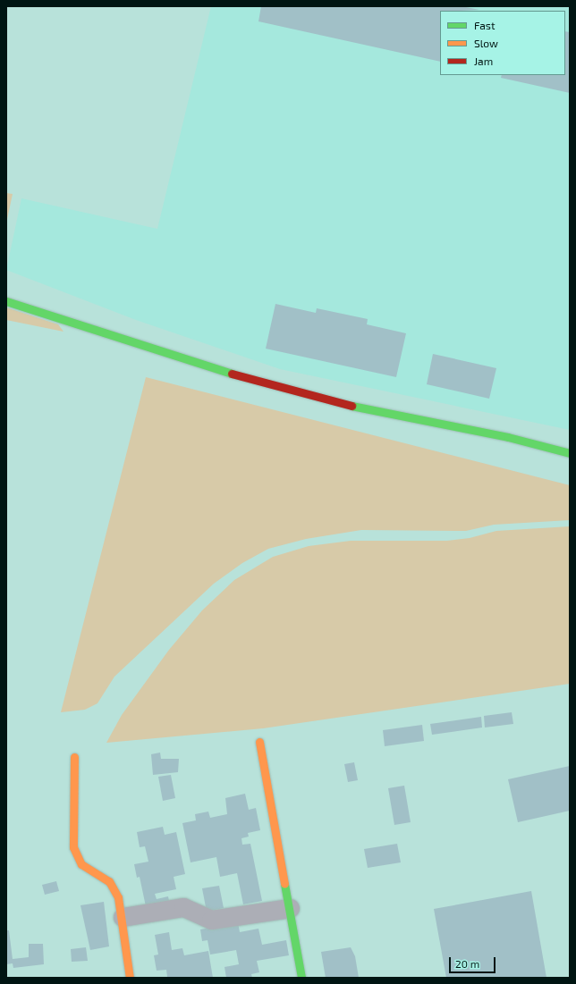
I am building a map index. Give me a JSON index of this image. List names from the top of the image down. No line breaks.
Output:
{"legend":["Fast","Slow","Jam"],"scale_bar":"20 m"}
